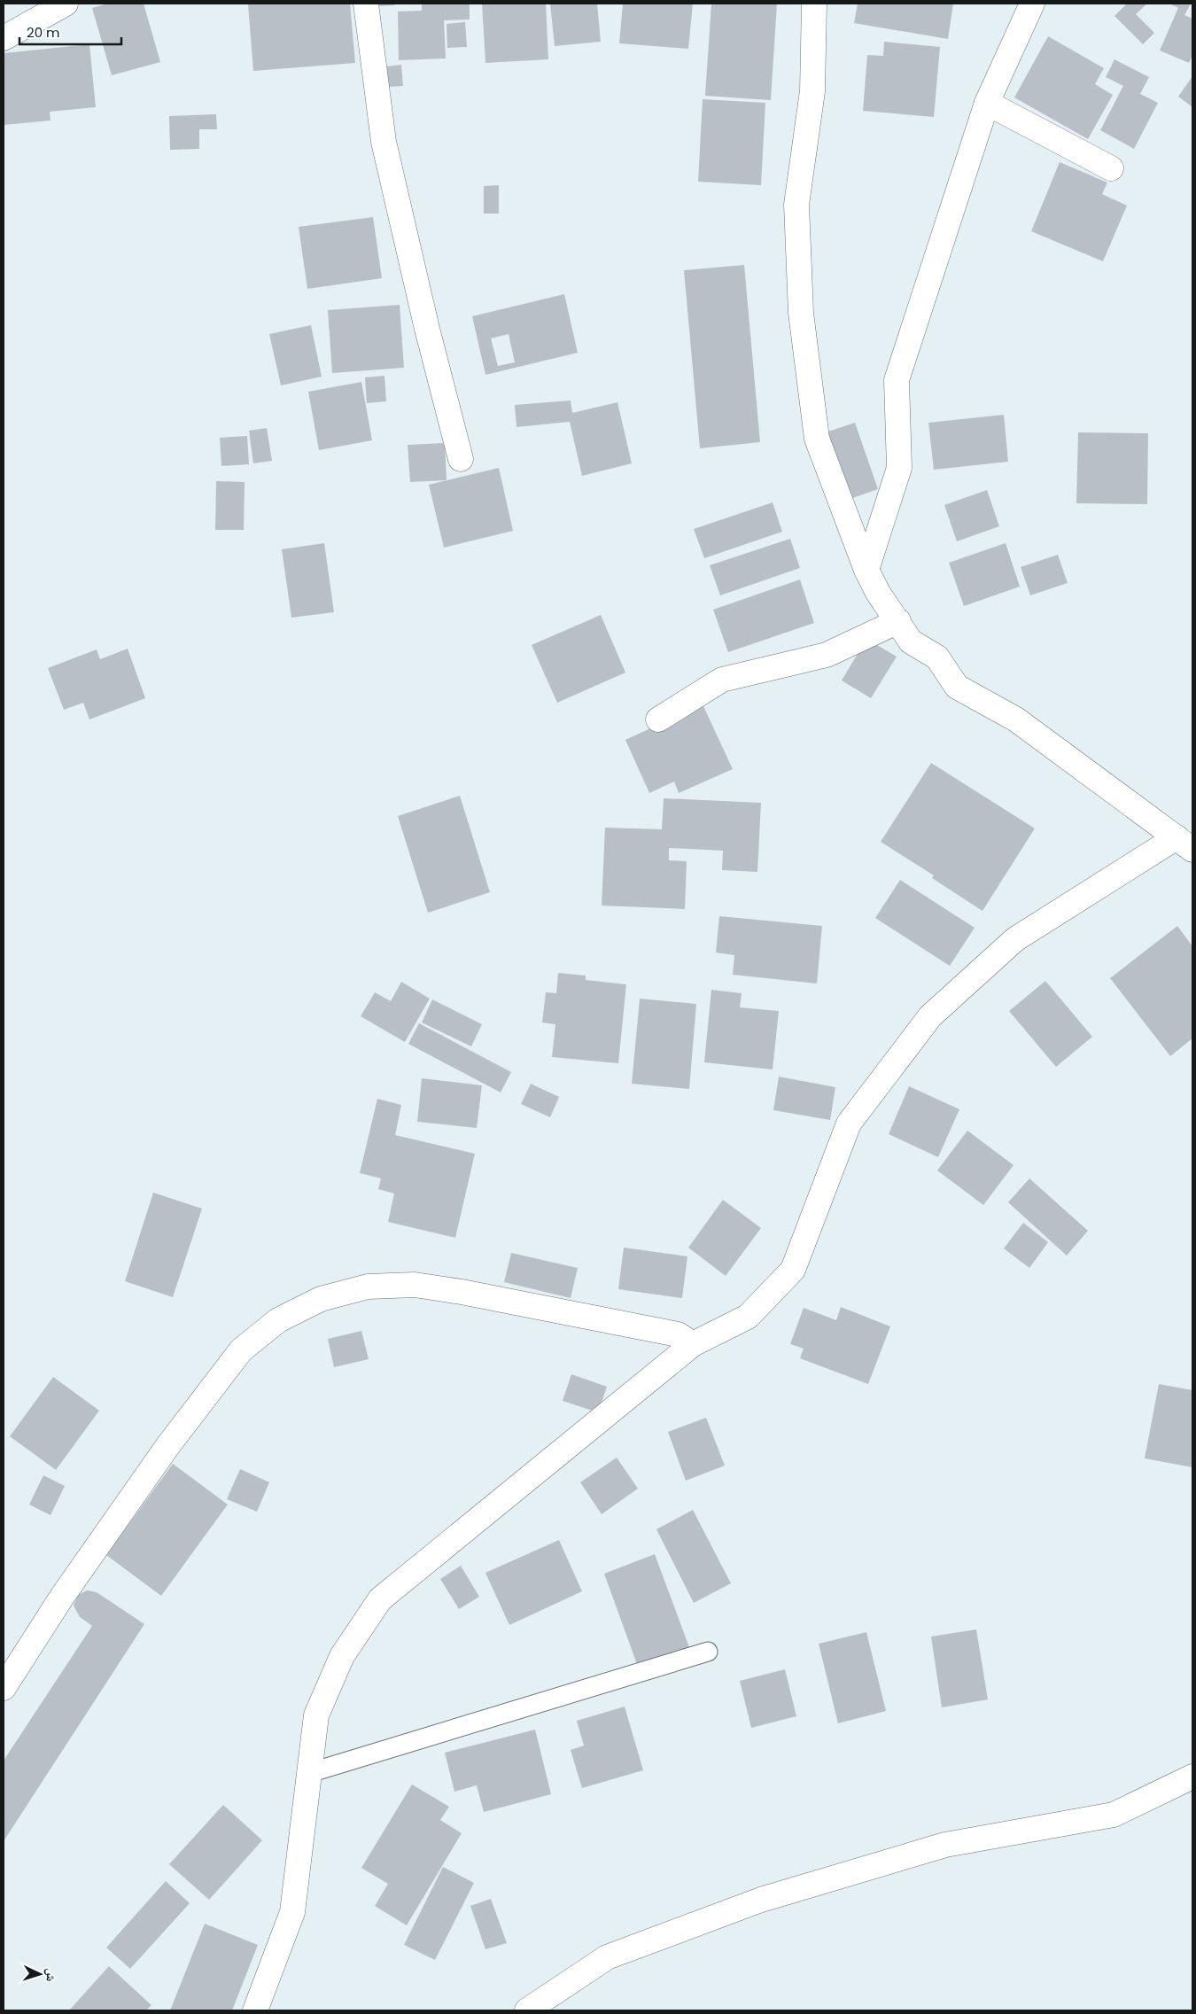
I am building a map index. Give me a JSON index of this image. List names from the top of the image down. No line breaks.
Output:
{"scale_bar":"20 m","north":"right"}
